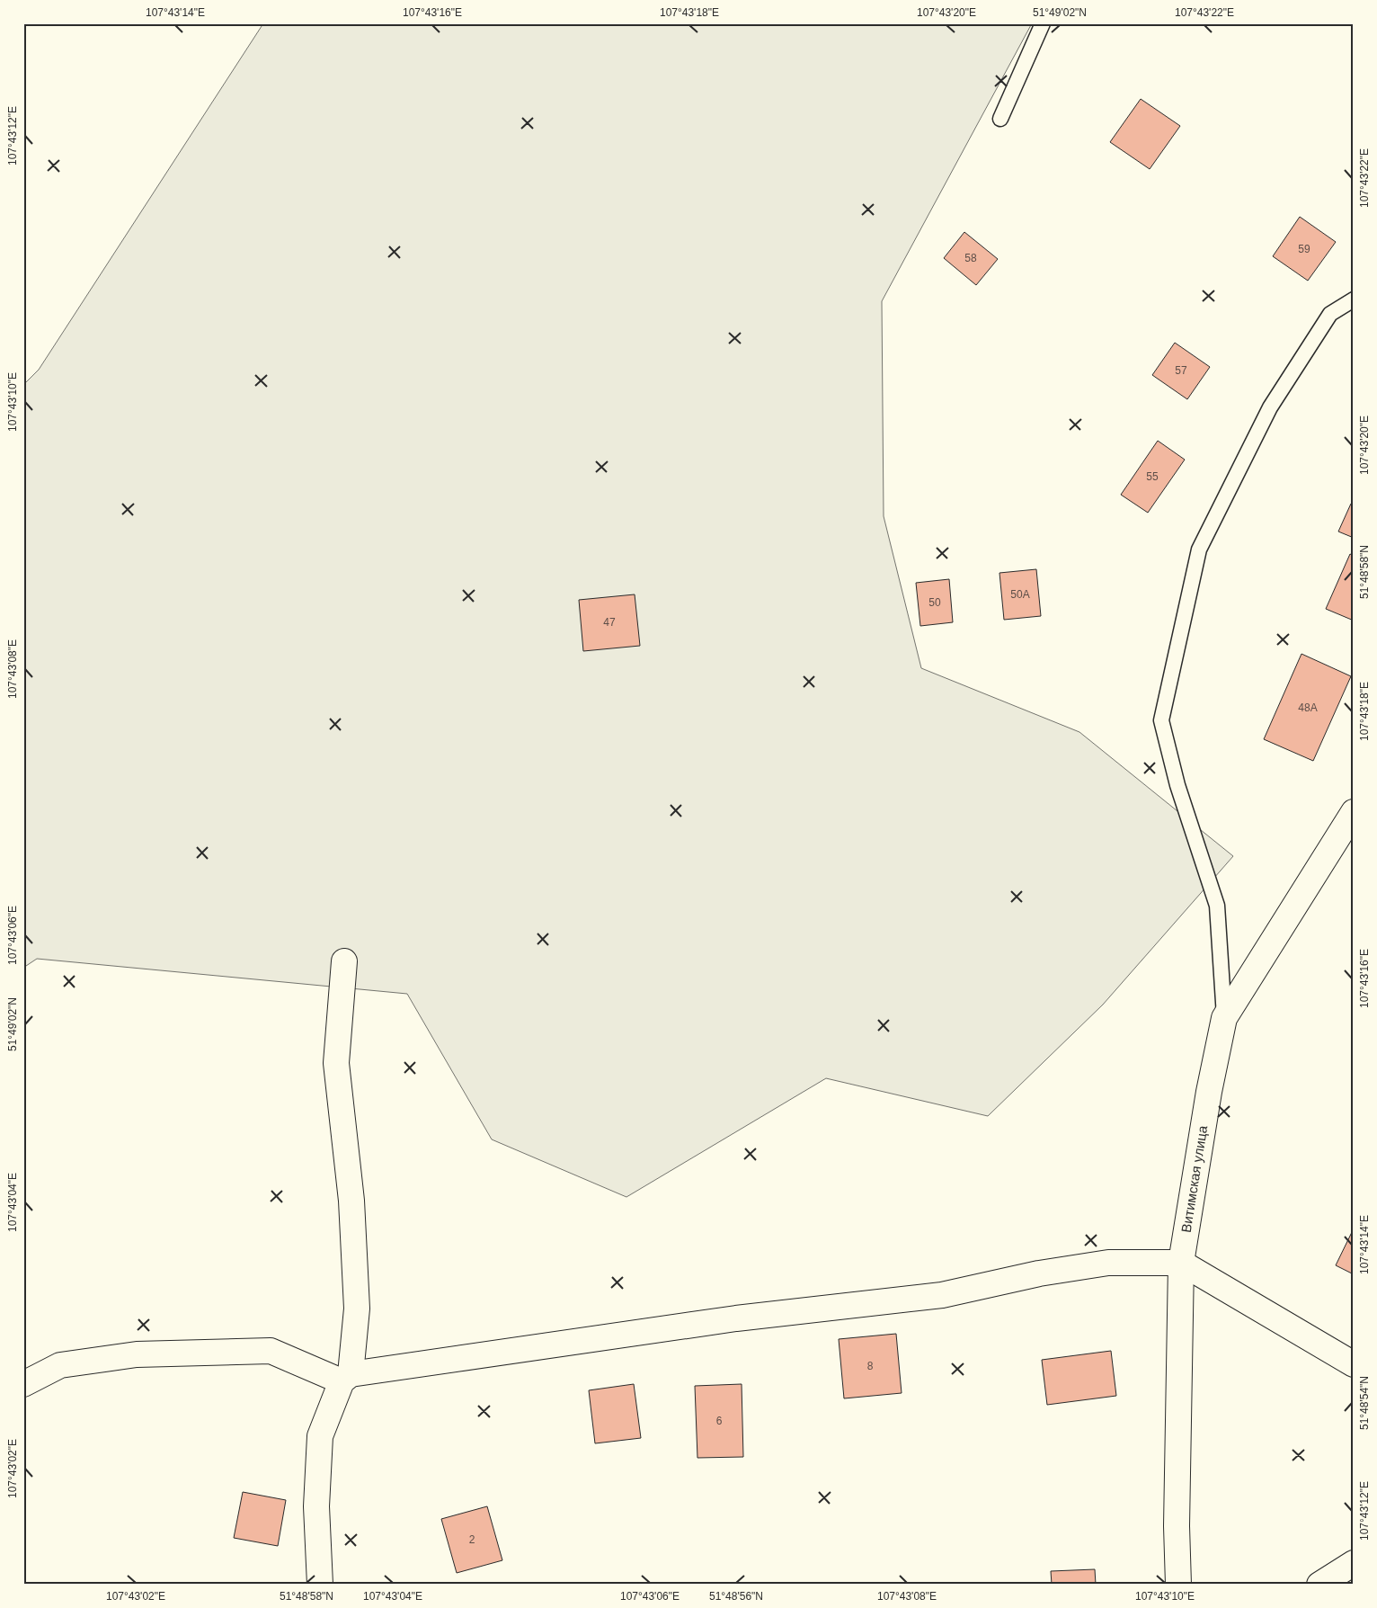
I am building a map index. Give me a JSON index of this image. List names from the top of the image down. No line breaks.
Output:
{"streets":{"street":["Витимская улица"]},"house_numbers":["59","58","57","55","50А","50","47","48А","8","6","2"],"coordinates":["107°43'14\"E","107°43'16\"E","107°43'18\"E","107°43'20\"E","51°49'02\"N","107°43'22\"E","107°43'12\"E","107°43'10\"E","51°48'58\"N","107°43'08\"E","107°43'06\"E","107°43'04\"E","51°48'54\"N","107°43'02\"E","51°48'56\"N"]}
